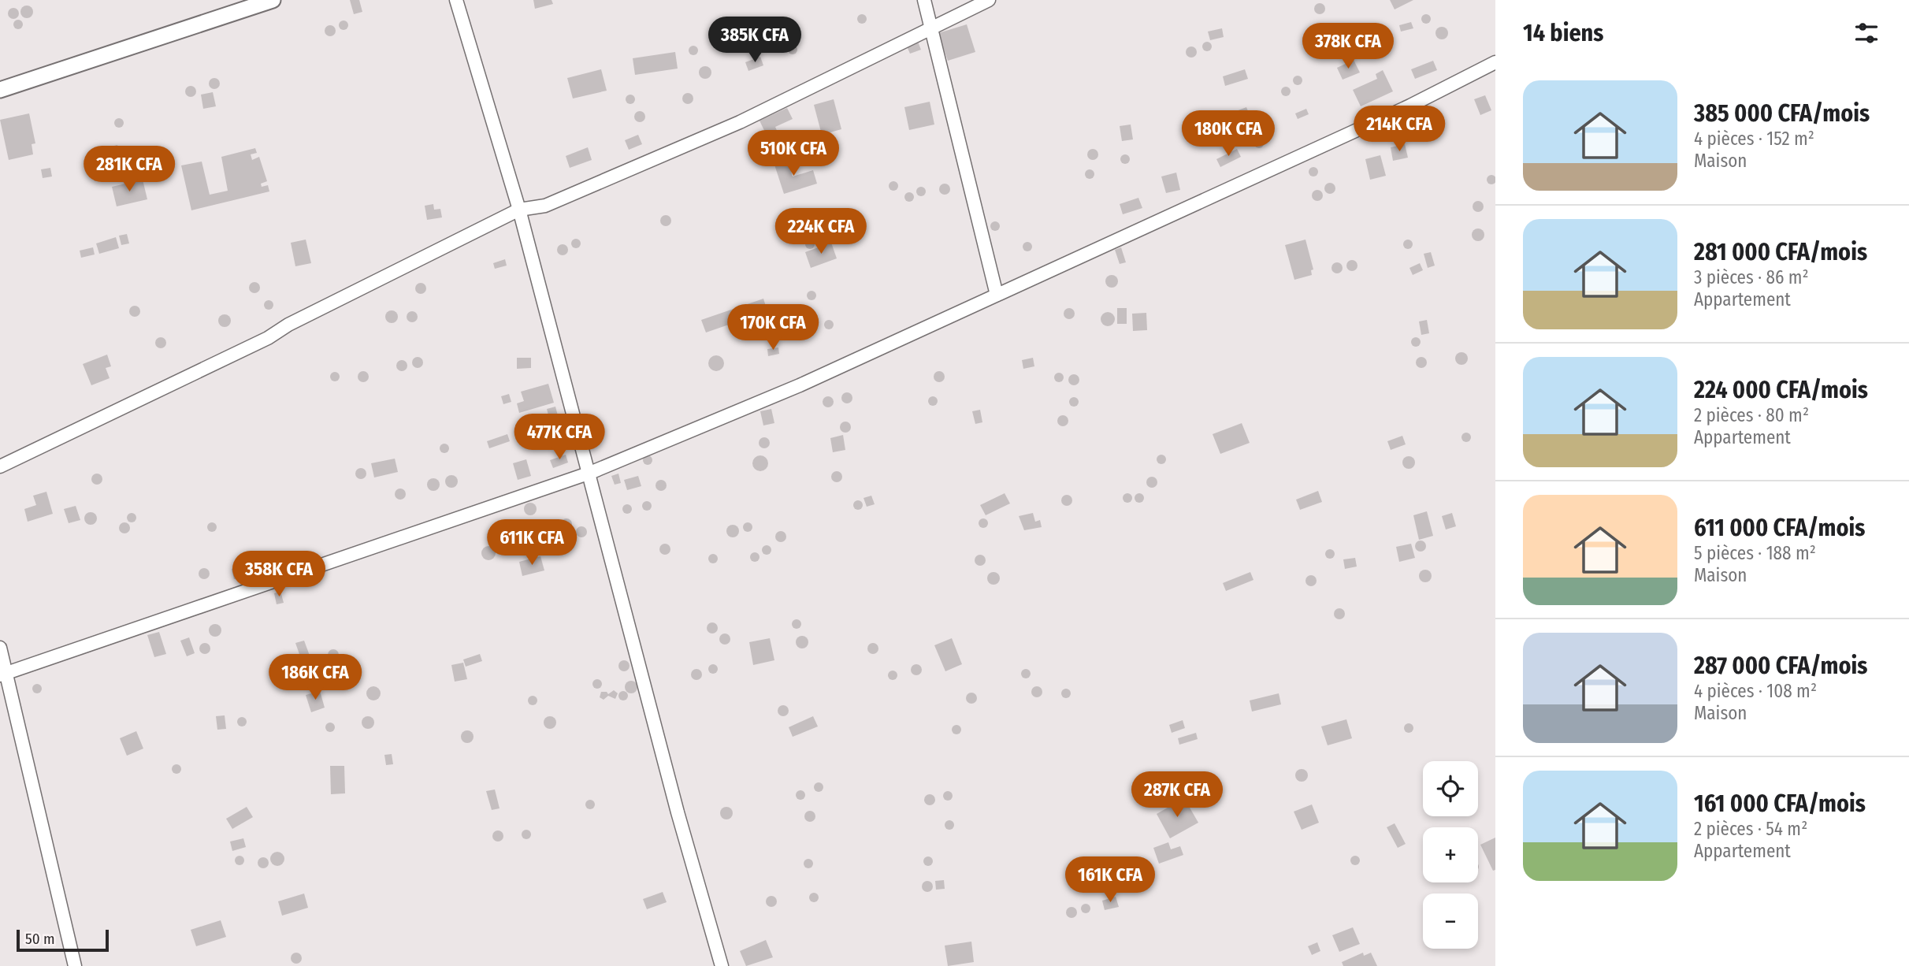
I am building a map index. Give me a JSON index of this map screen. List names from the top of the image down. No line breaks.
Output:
{"scale_bar":"50 m","page":{"heading":"14 biens","price":["385K CFA","378K CFA","214K CFA","180K CFA","510K CFA","281K CFA","224K CFA","170K CFA","477K CFA","611K CFA","358K CFA","186K CFA","287K CFA","161K CFA"],"list":[{"name":"385 000 CFA/mois","note":"4 pièces · 152 m² · Maison"},{"name":"281 000 CFA/mois","note":"3 pièces · 86 m² · Appartement"},{"name":"224 000 CFA/mois","note":"2 pièces · 80 m² · Appartement"},{"name":"611 000 CFA/mois","note":"5 pièces · 188 m² · Maison"},{"name":"287 000 CFA/mois","note":"4 pièces · 108 m² · Maison"},{"name":"161 000 CFA/mois","note":"2 pièces · 54 m² · Appartement"}],"map_buttons":["+","−"],"scale":"50 m"}}
